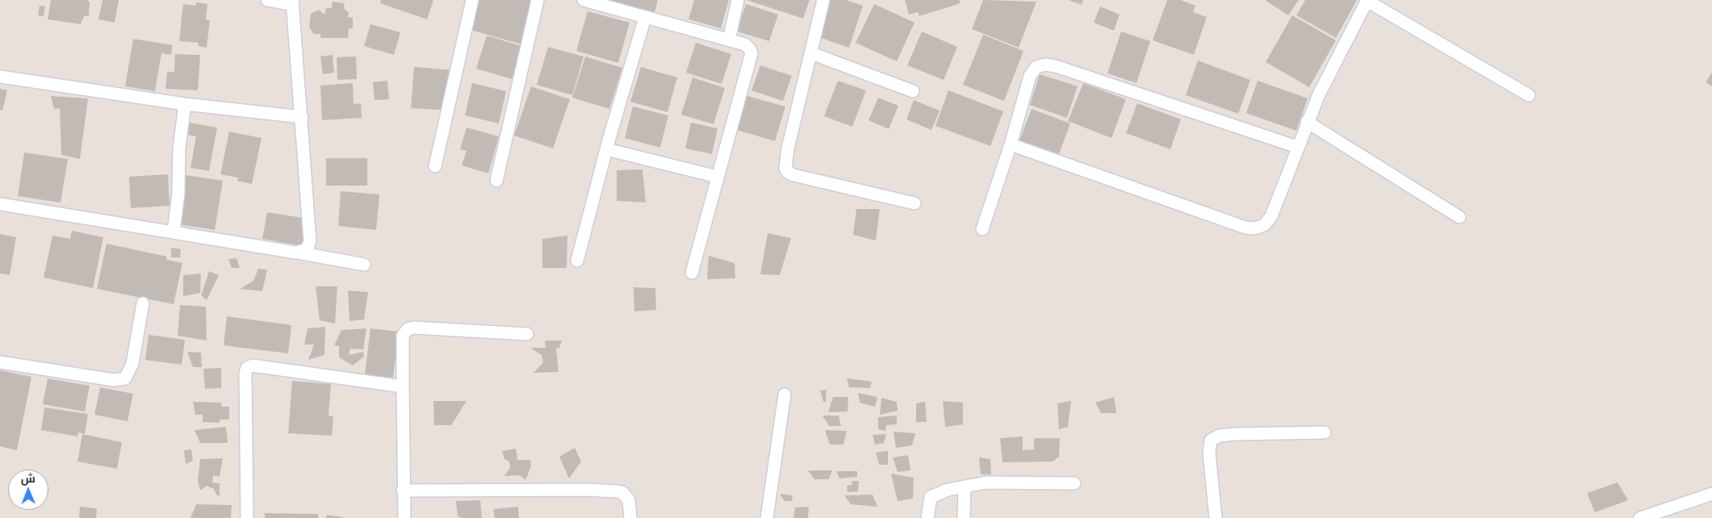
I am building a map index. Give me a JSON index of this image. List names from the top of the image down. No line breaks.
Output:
{"north":"top"}
